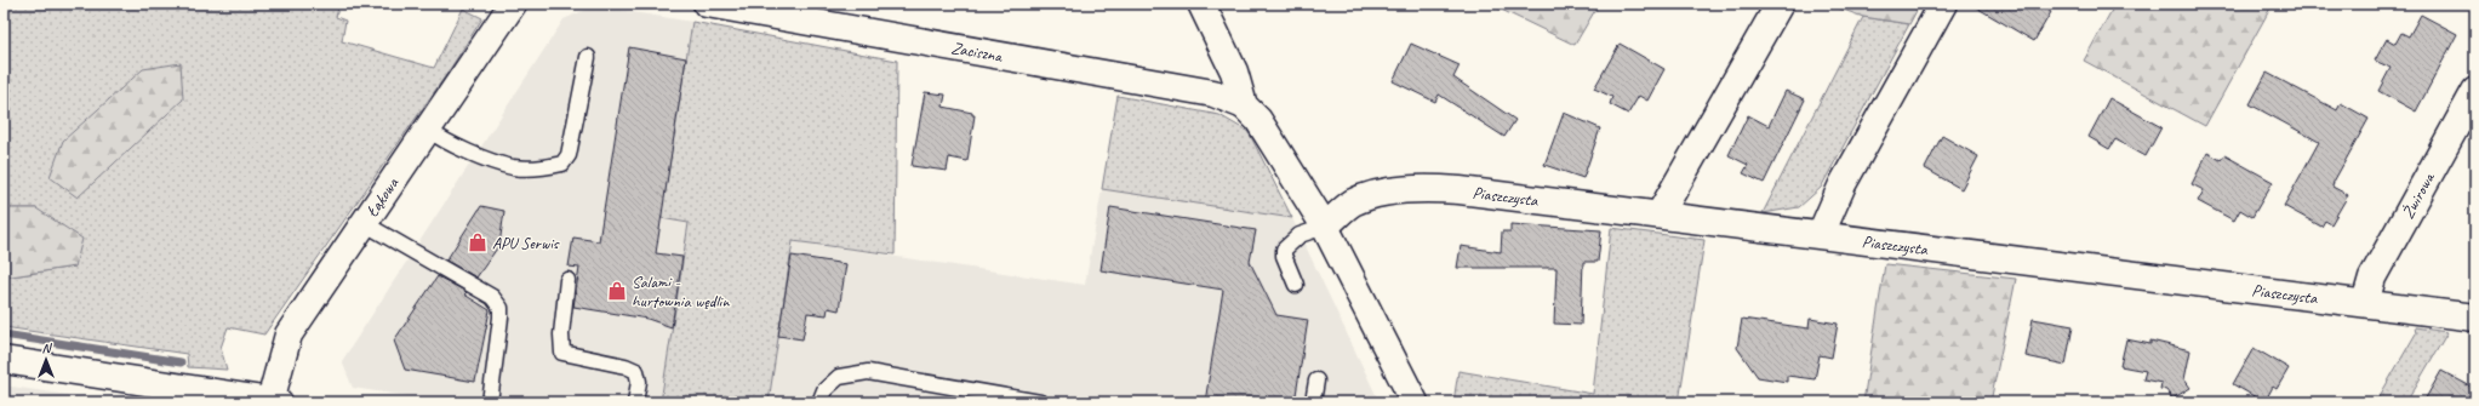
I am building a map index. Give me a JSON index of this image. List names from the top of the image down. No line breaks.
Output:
{"streets":{"street":["Zaciszna","Żwirowa","Piaszczysta","Łąkowa"]},"crossings":[["Żwirowa","Piaszczysta"]],"places":{"shop":["APU Serwis","Salami - hurtownia wędlin"]},"north":"top"}
